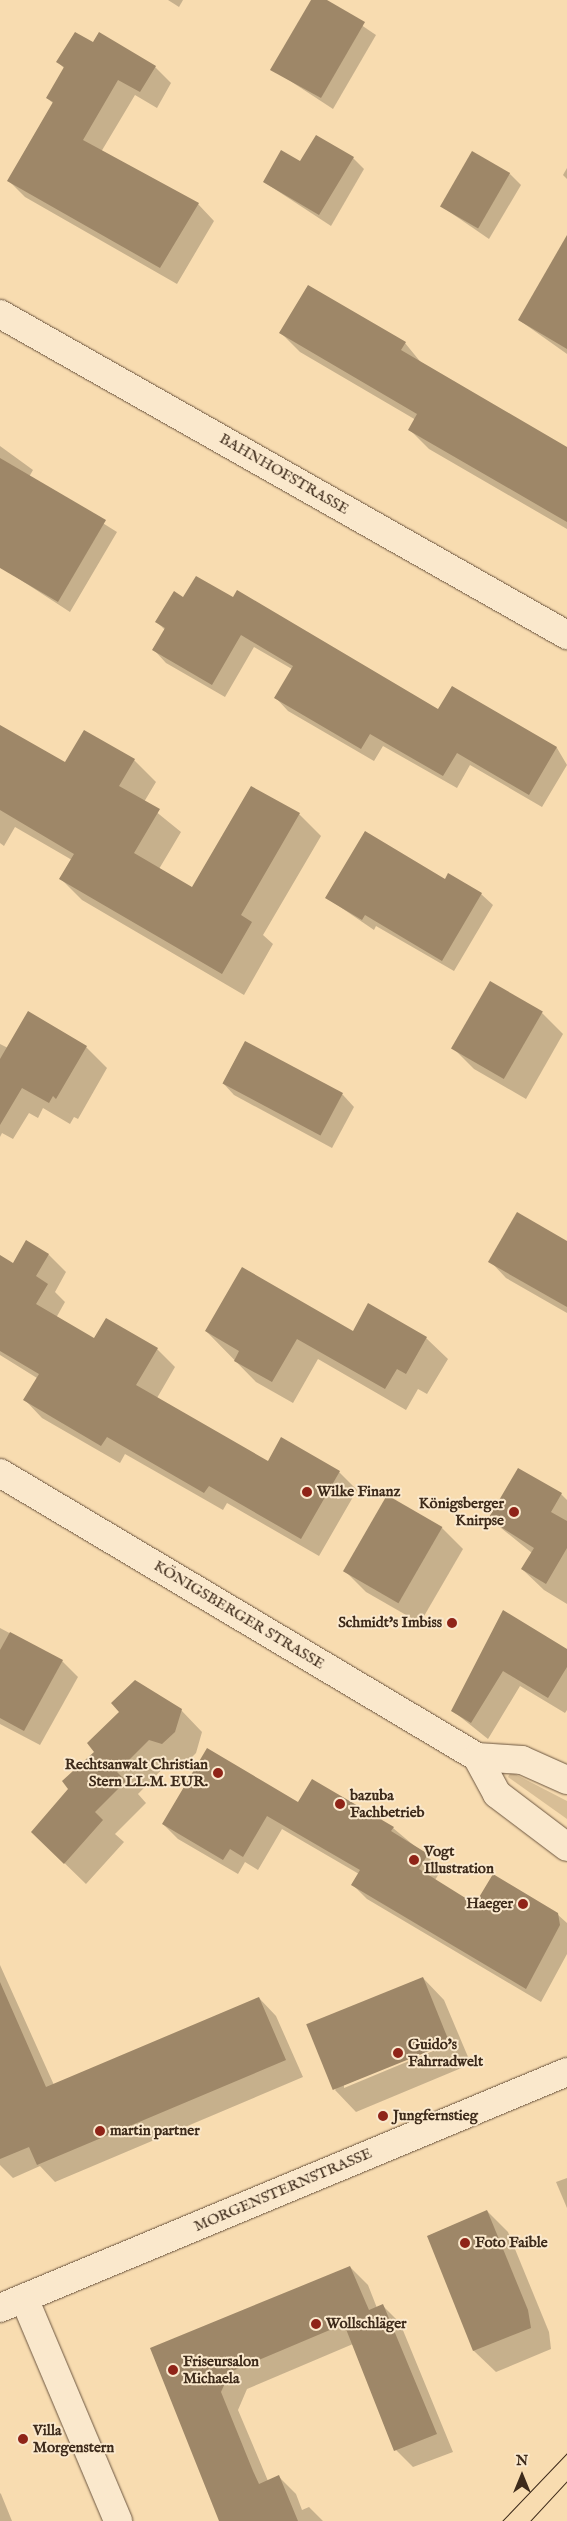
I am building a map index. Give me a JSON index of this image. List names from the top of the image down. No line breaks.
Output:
{"streets":{"main road":["BAHNHOFSTRASSE","KÖNIGSBERGER STRASSE","MORGENSTERNSTRASSE"]},"places":["Wilke Finanz","Königsberger Knirpse","Schmidt's Imbiss","Rechtsanwalt Christian Stern LL.M. EUR.","bazuba Fachbetrieb","Vogt Illustration","Haeger","Guido's Fahrradwelt","Jungfernstieg","martin partner","Foto Faible","Wollschläger","Friseursalon Michaela","Villa Morgenstern"],"north":"top"}
